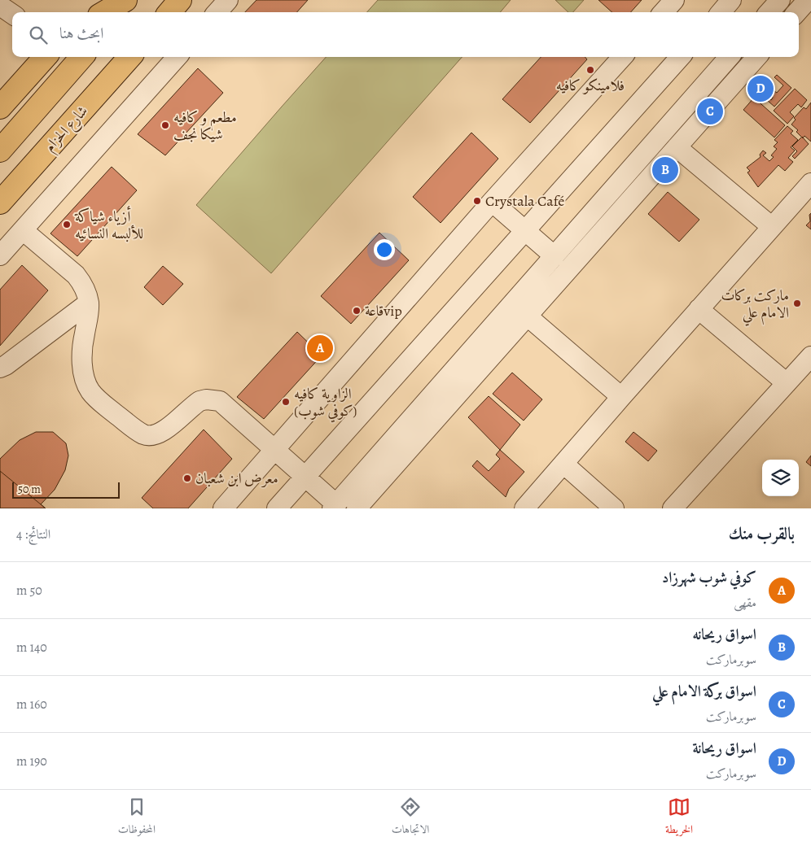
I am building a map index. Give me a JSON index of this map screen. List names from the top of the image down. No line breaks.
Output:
{"streets":{"main road":["شارع الحزام"]},"places":["فلامينكو كافيه","مطعم و كافيه شيكا نجف","Crystala Café","أزياء شياكة للألبسه النسائيه","ماركت بركات الامام علي","قاعةvip","الزاوية كافيه (كوفي شوب)","معرض ابن شعبان"],"scale_bar":"50 m","page":{"search":"ابحث هنا","pins":["D","C","B","A"],"scale":"50 m","heading":["بالقرب منك","النتائج: 4"],"list":[{"mark":"A","name":"كوفي شوب شهرزاد","note":"مقهى","value":"50 m"},{"mark":"B","name":"اسواق ريحانه","note":"سوبرماركت","value":"140 m"},{"mark":"C","name":"اسواق بركة الامام علي","note":"سوبرماركت","value":"160 m"},{"mark":"D","name":"اسواق ريحانة","note":"سوبرماركت","value":"190 m"}],"nav":["الخريطة","الاتجاهات","المحفوظات"]}}
